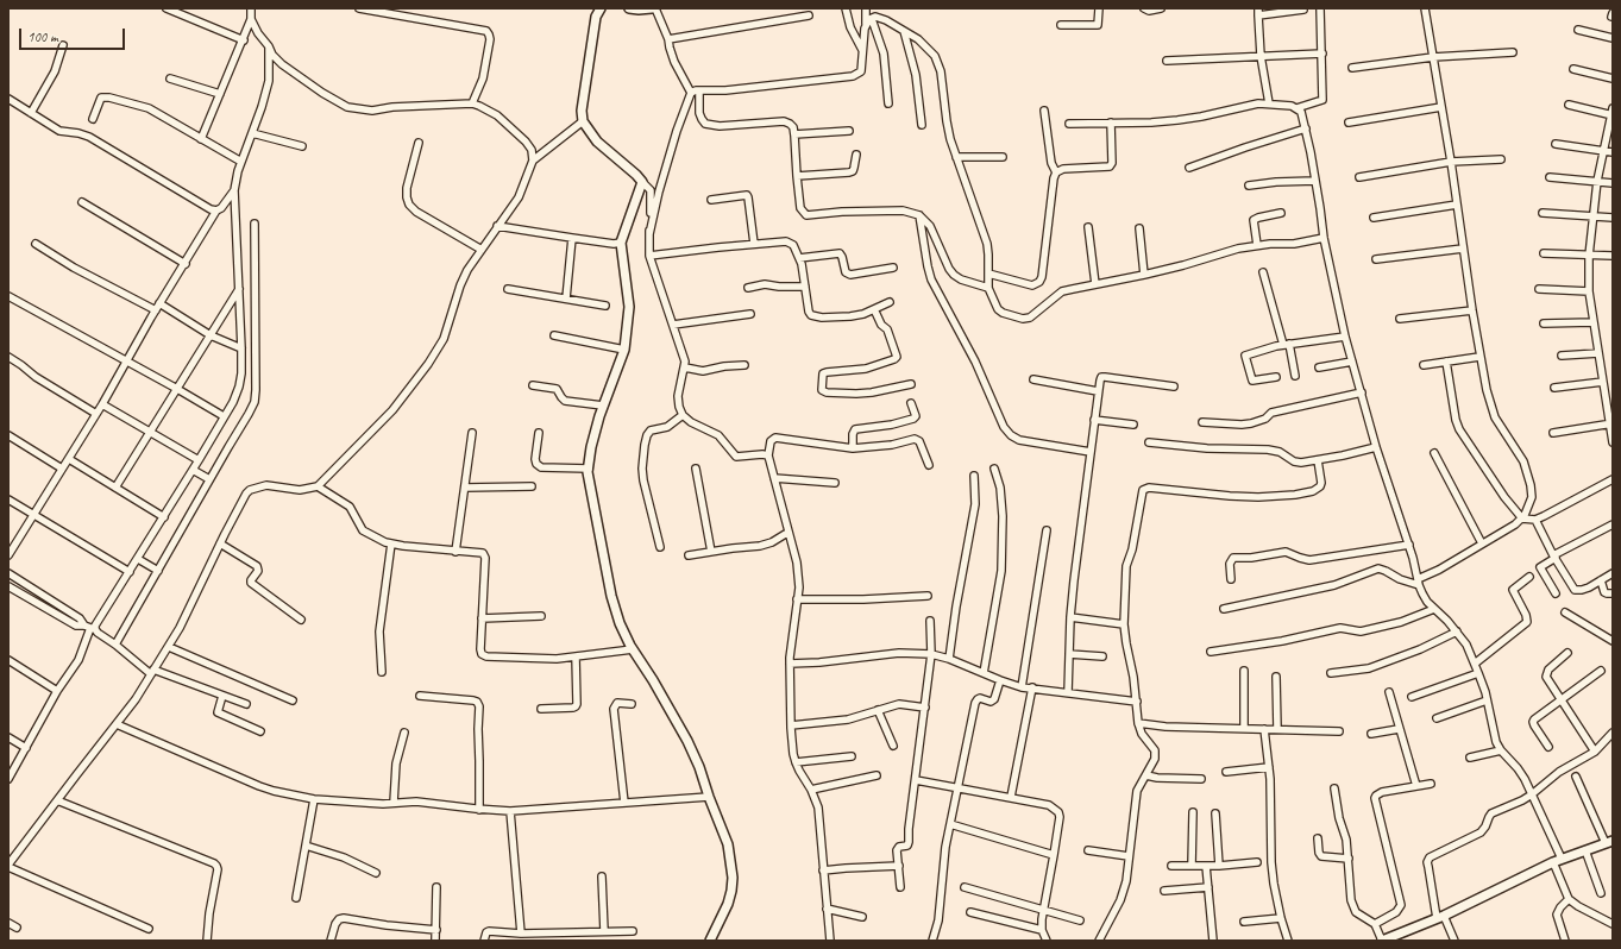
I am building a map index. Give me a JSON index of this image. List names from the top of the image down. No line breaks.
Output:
{"scale_bar":"100 m"}
